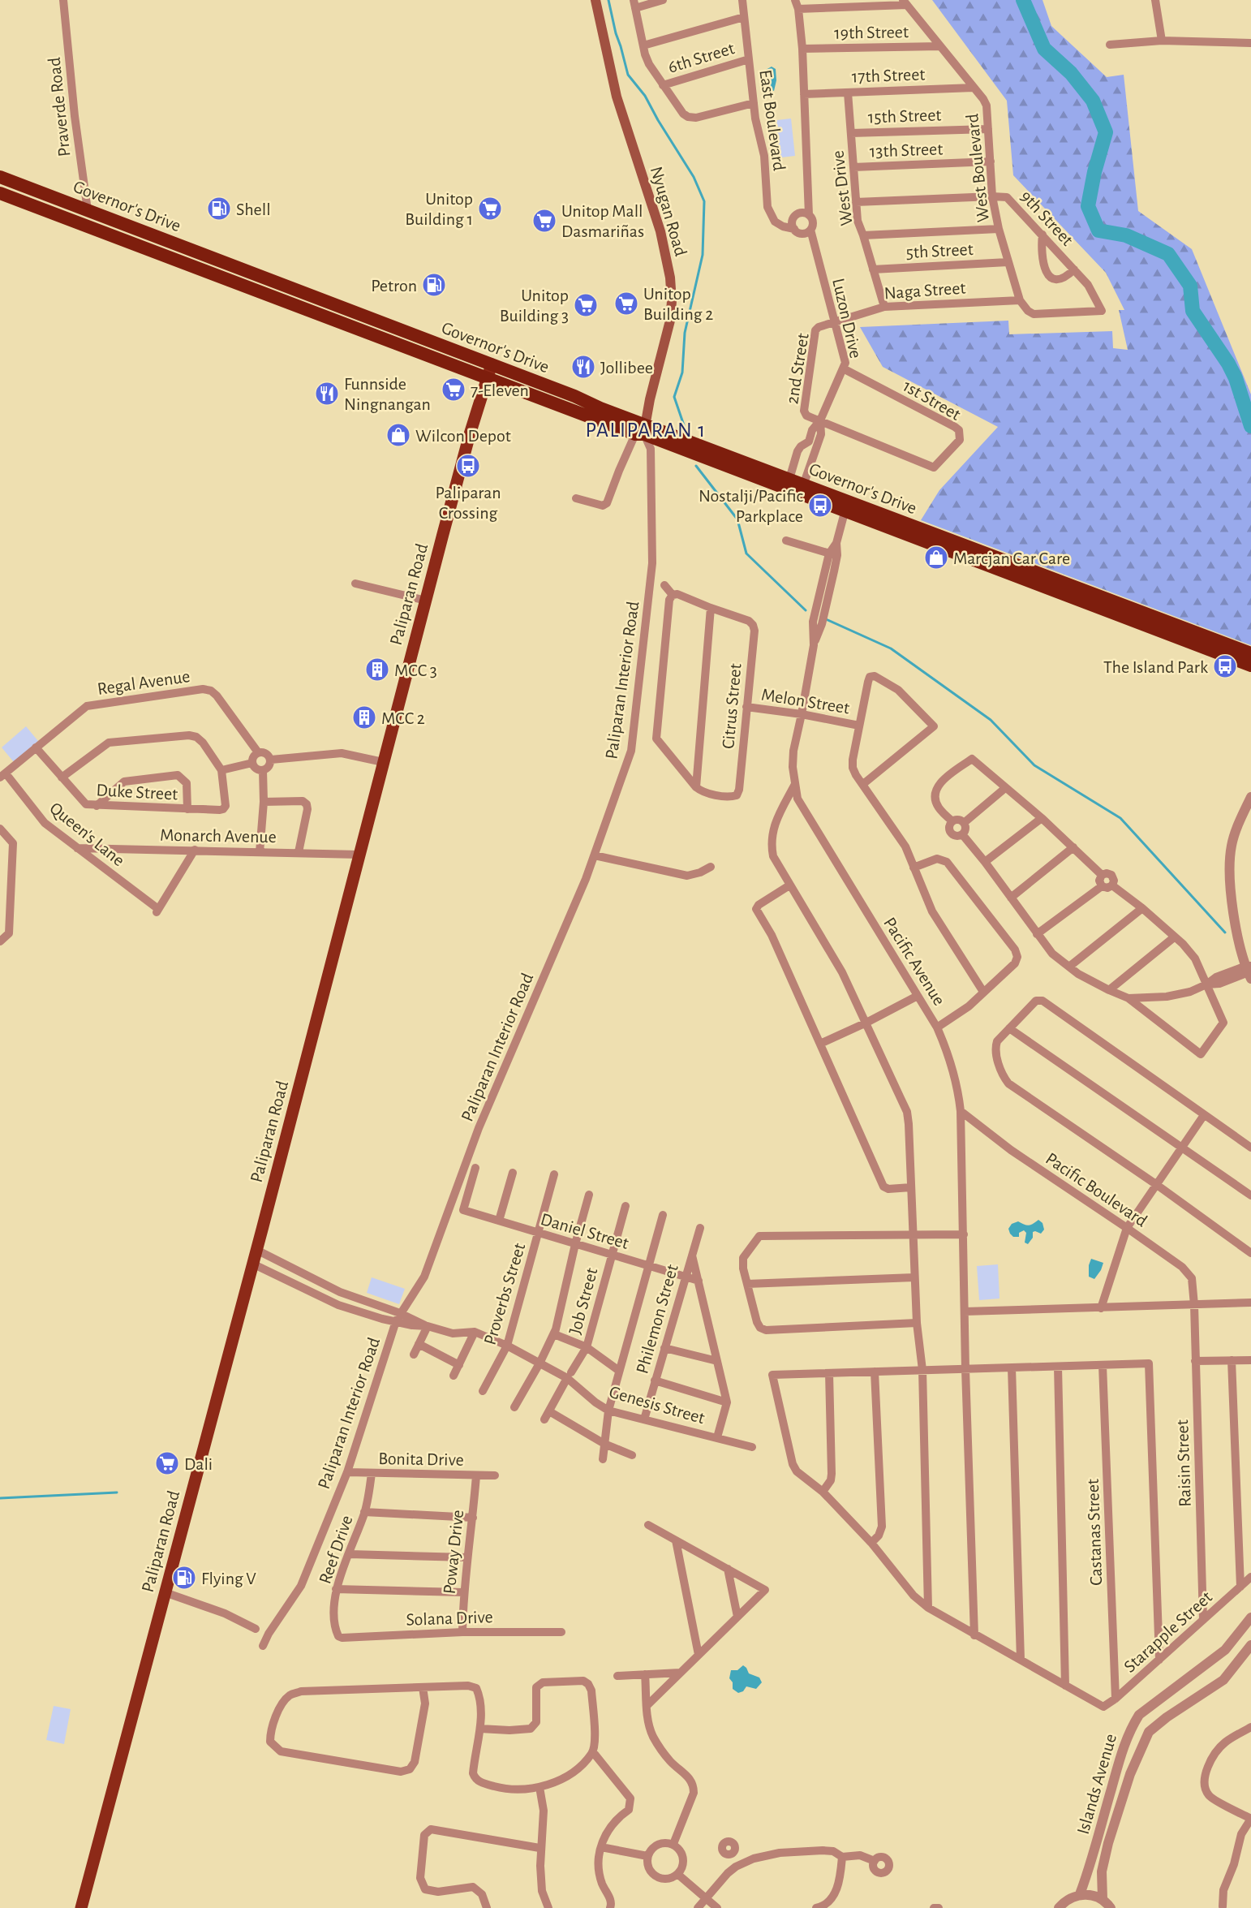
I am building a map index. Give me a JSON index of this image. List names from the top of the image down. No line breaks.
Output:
{"streets":{"highway":["Governor's Drive"],"main road":["Nyugan Road","Paliparan Road"],"street":["19th Street","6th Street","17th Street","Praverde Road","15th Street","East Boulevard","13th Street","West Boulevard","West Drive","9th Street","5th Street","Naga Street","Luzon Drive","2nd Street","1st Street","Paliparan Interior Road","Regal Avenue","Melon Street","Citrus Street","Duke Street","Queen's Lane","Monarch Avenue","Pacific Avenue","Pacific Boulevard","Daniel Street","Proverbs Street","Job Street","Philemon Street","Genesis Street","Bonita Drive","Raisin Street","Castanas Street","Reef Drive","Poway Drive","Solana Drive","Starapple Street","Islands Avenue"]},"crossings":[["19th Street","West Boulevard"],["6th Street","East Boulevard"],["17th Street","West Boulevard"],["17th Street","West Drive"],["Praverde Road","Governor's Drive"],["15th Street","West Boulevard"],["15th Street","West Drive"],["East Boulevard","Luzon Drive"],["13th Street","West Boulevard"],["13th Street","West Drive"],["West Boulevard","9th Street"],["West Boulevard","5th Street"],["West Boulevard","Naga Street"],["West Drive","9th Street"],["West Drive","5th Street"],["West Drive","Naga Street"],["Governor's Drive","Nyugan Road"],["Governor's Drive","Luzon Drive"],["Governor's Drive","Paliparan Road"],["Governor's Drive","Paliparan Interior Road"],["Governor's Drive","Pacific Avenue"],["Nyugan Road","Paliparan Interior Road"],["9th Street","Naga Street"],["Naga Street","Luzon Drive"],["Naga Street","2nd Street"],["Luzon Drive","2nd Street"],["Luzon Drive","1st Street"],["2nd Street","1st Street"],["Paliparan Road","Monarch Avenue"],["Paliparan Road","Genesis Street"],["Paliparan Interior Road","Genesis Street"],["Paliparan Interior Road","Bonita Drive"],["Regal Avenue","Duke Street"],["Regal Avenue","Queen's Lane"],["Melon Street","Citrus Street"],["Melon Street","Pacific Avenue"],["Queen's Lane","Monarch Avenue"],["Pacific Avenue","Pacific Boulevard"],["Pacific Boulevard","Raisin Street"],["Daniel Street","Proverbs Street"],["Daniel Street","Job Street"],["Daniel Street","Philemon Street"],["Proverbs Street","Genesis Street"],["Job Street","Genesis Street"],["Philemon Street","Genesis Street"],["Bonita Drive","Reef Drive"],["Bonita Drive","Poway Drive"],["Raisin Street","Starapple Street"],["Castanas Street","Starapple Street"],["Reef Drive","Solana Drive"],["Poway Drive","Solana Drive"]],"districts":["PALIPARAN 1"],"places":{"fuel station":["Shell","Petron","Flying V"],"supermarket":["Unitop Building 1","Unitop Mall Dasmariñas","Unitop Building 2","Unitop Building 3","7-Eleven","Dali"],"restaurant":["Jollibee","Funnside Ningnangan"],"shop":["Wilcon Depot","Marcjan Car Care"],"bus stop":["Paliparan Crossing","Nostalji/Pacific Parkplace","The Island Park"],"building":["MCC 3","MCC 2"]}}
